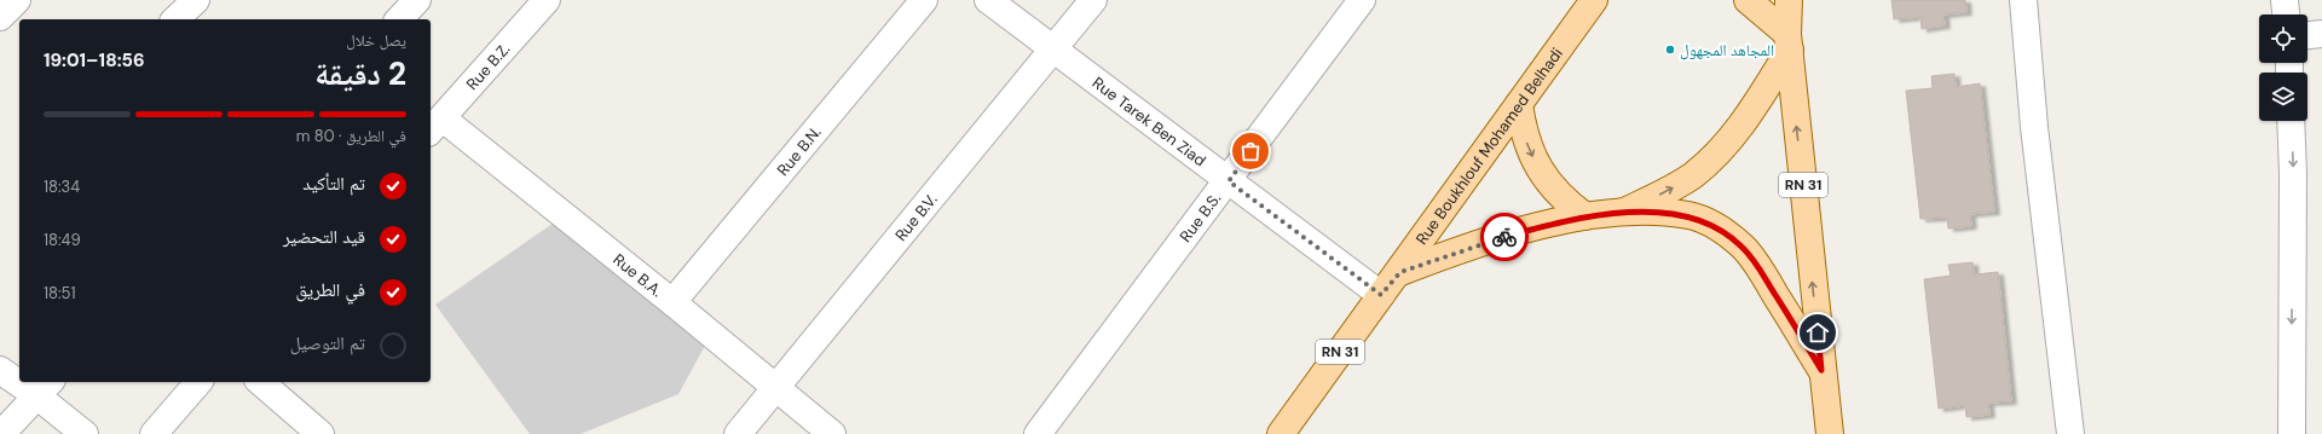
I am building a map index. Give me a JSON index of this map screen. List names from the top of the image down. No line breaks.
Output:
{"streets":{"main road":["Rue Boukhlouf Mohamed Belhadi","RN 31"],"street":["Rue B.Z.","Rue Tarek Ben Ziad","Rue B.N.","Rue B.V.","Rue B.S.","Rue B.A."]},"crossings":[["Rue B.Z.","Rue B.A."],["Rue Tarek Ben Ziad","Rue Boukhlouf Mohamed Belhadi"],["Rue Tarek Ben Ziad","Rue B.V."],["Rue Tarek Ben Ziad","Rue B.S."],["Rue B.N.","Rue B.A."],["Rue B.V.","Rue B.A."]],"places":["المجاهد المجهول"],"page":{"heading":["2 دقيقة","يصل خلال","18:56–19:01"],"bar":"في الطريق · 80 m","list":[["تم التأكيد","18:34"],["قيد التحضير","18:49"],["في الطريق","18:51"],"تم التوصيل"]}}
